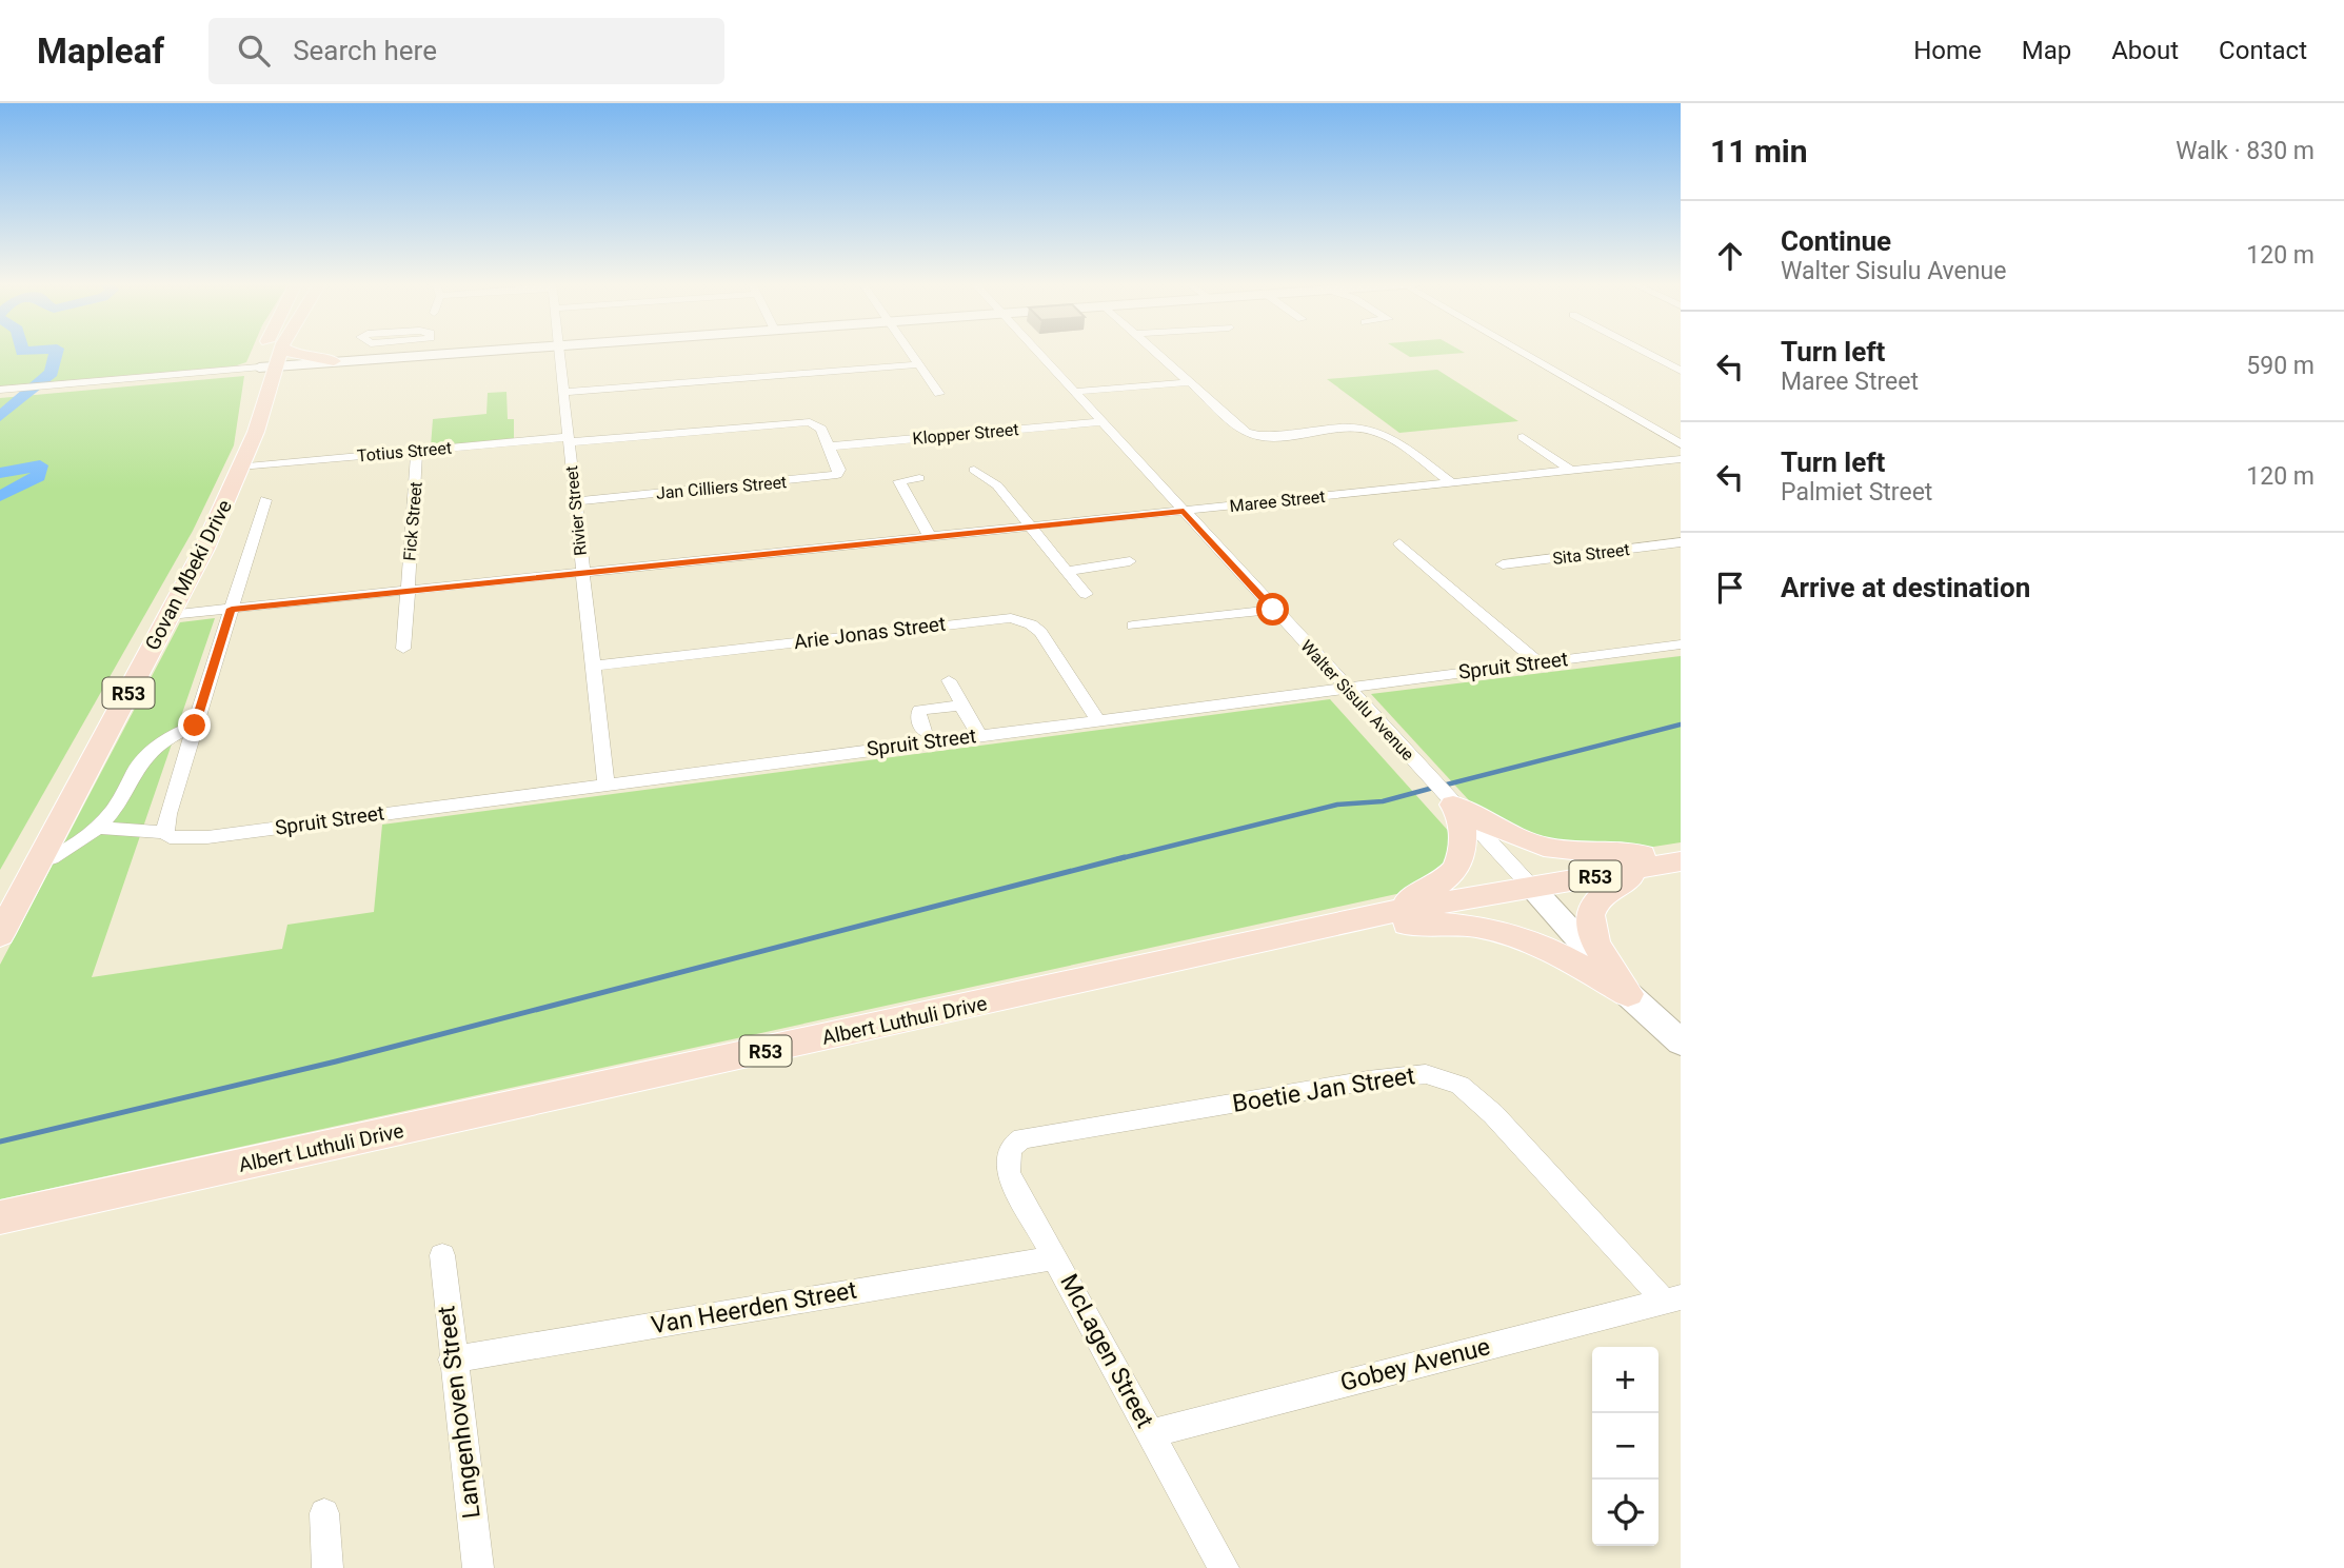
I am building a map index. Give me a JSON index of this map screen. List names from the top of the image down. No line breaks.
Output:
{"streets":{"main road":["Govan Mbeki Drive","R53","Albert Luthuli Drive"],"street":["Klopper Street","Totius Street","Jan Cilliers Street","Maree Street","Rivier Street","Fick Street","Sita Street","Arie Jonas Street","Spruit Street","Walter Sisulu Avenue","Boetie Jan Street","Van Heerden Street","McLagen Street","Gobey Avenue","Langenhoven Street"]},"crossings":[["Klopper Street","Totius Street"],["Klopper Street","Jan Cilliers Street"],["Klopper Street","Walter Sisulu Avenue"],["Totius Street","Jan Cilliers Street"],["Totius Street","Rivier Street"],["Totius Street","Fick Street"],["Totius Street","Govan Mbeki Drive"],["Jan Cilliers Street","Rivier Street"],["Maree Street","Rivier Street"],["Maree Street","Fick Street"],["Maree Street","Govan Mbeki Drive"],["Maree Street","Walter Sisulu Avenue"],["Rivier Street","Arie Jonas Street"],["Rivier Street","Spruit Street"],["Arie Jonas Street","Spruit Street"],["Spruit Street","Walter Sisulu Avenue"],["Walter Sisulu Avenue","Albert Luthuli Drive"],["Boetie Jan Street","McLagen Street"],["Boetie Jan Street","Gobey Avenue"],["Van Heerden Street","McLagen Street"],["Van Heerden Street","Langenhoven Street"],["McLagen Street","Gobey Avenue"]],"page":{"header":"Mapleaf","search":"Search here","nav":["Home","Map","About","Contact"],"heading":["11 min","Walk · 830 m"],"list":[["Continue","Walter Sisulu Avenue","120 m"],["Turn left","Maree Street","590 m"],["Turn left","Palmiet Street","120 m"],"Arrive at destination"],"map_buttons":["+","−"]}}
